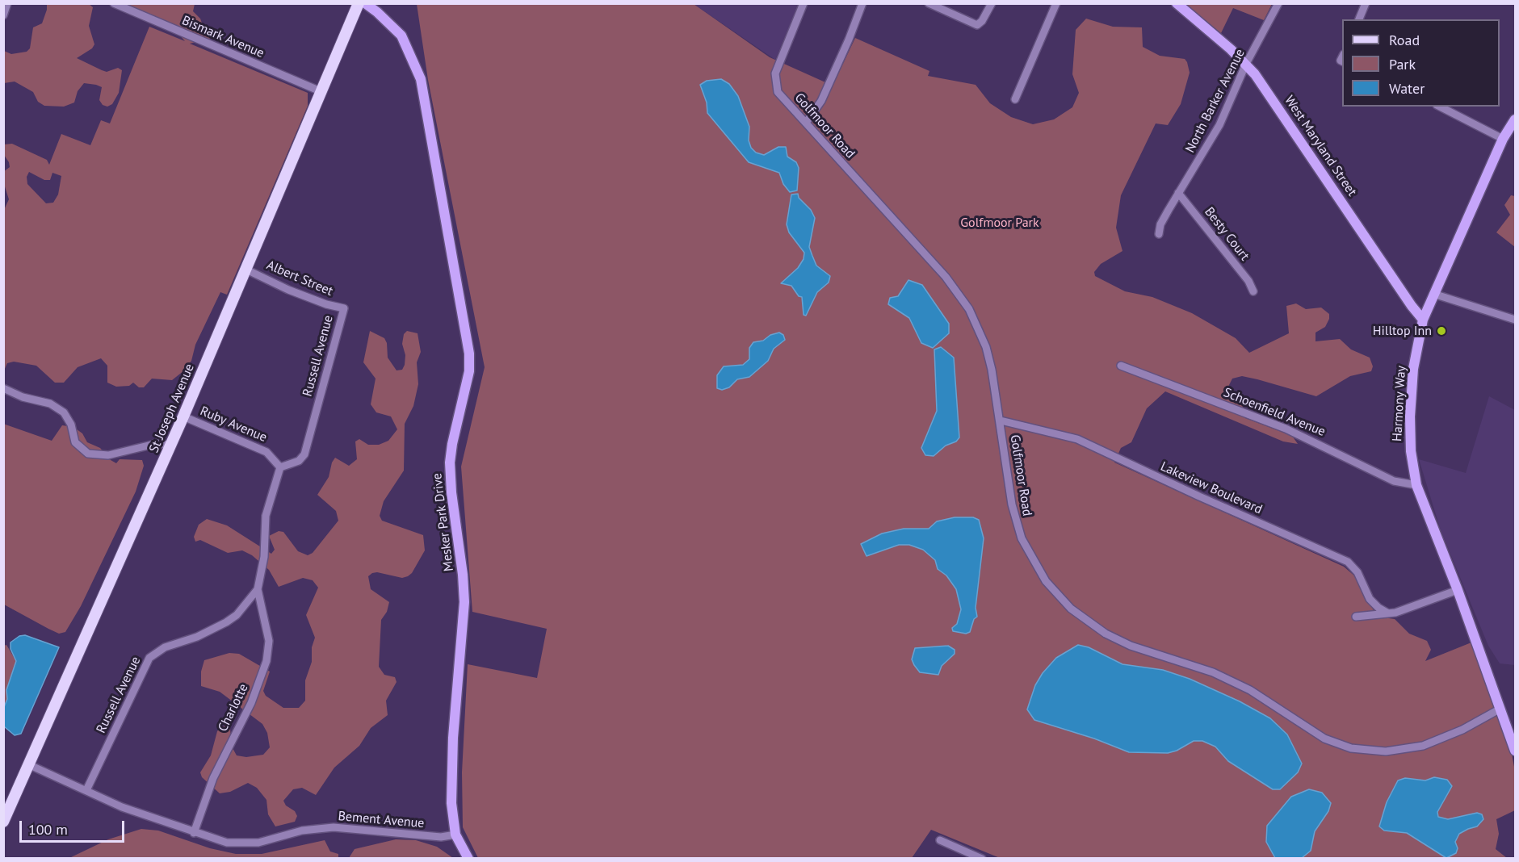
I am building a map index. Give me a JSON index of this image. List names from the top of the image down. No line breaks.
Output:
{"streets":{"main road":["St Joseph Avenue"],"street":["Bismark Avenue","North Barker Avenue","Golfmoor Road","West Maryland Street","Besty Court","Albert Street","Russell Avenue","Harmony Way","Schoenfield Avenue","Ruby Avenue","Lakeview Boulevard","Mesker Park Drive","Charlotte","Bement Avenue"]},"crossings":[["Bismark Avenue","St Joseph Avenue"],["North Barker Avenue","West Maryland Street"],["North Barker Avenue","Besty Court"],["Golfmoor Road","Harmony Way"],["Golfmoor Road","Lakeview Boulevard"],["West Maryland Street","Harmony Way"],["Albert Street","Russell Avenue"],["Albert Street","St Joseph Avenue"],["Russell Avenue","Ruby Avenue"],["Russell Avenue","Charlotte"],["Russell Avenue","Bement Avenue"],["Harmony Way","Schoenfield Avenue"],["St Joseph Avenue","Ruby Avenue"],["St Joseph Avenue","Bement Avenue"],["Mesker Park Drive","Bement Avenue"],["Charlotte","Bement Avenue"]],"parks":["Golfmoor Park"],"places":["Hilltop Inn"],"legend":["Road","Park","Water"],"scale_bar":"100 m"}
